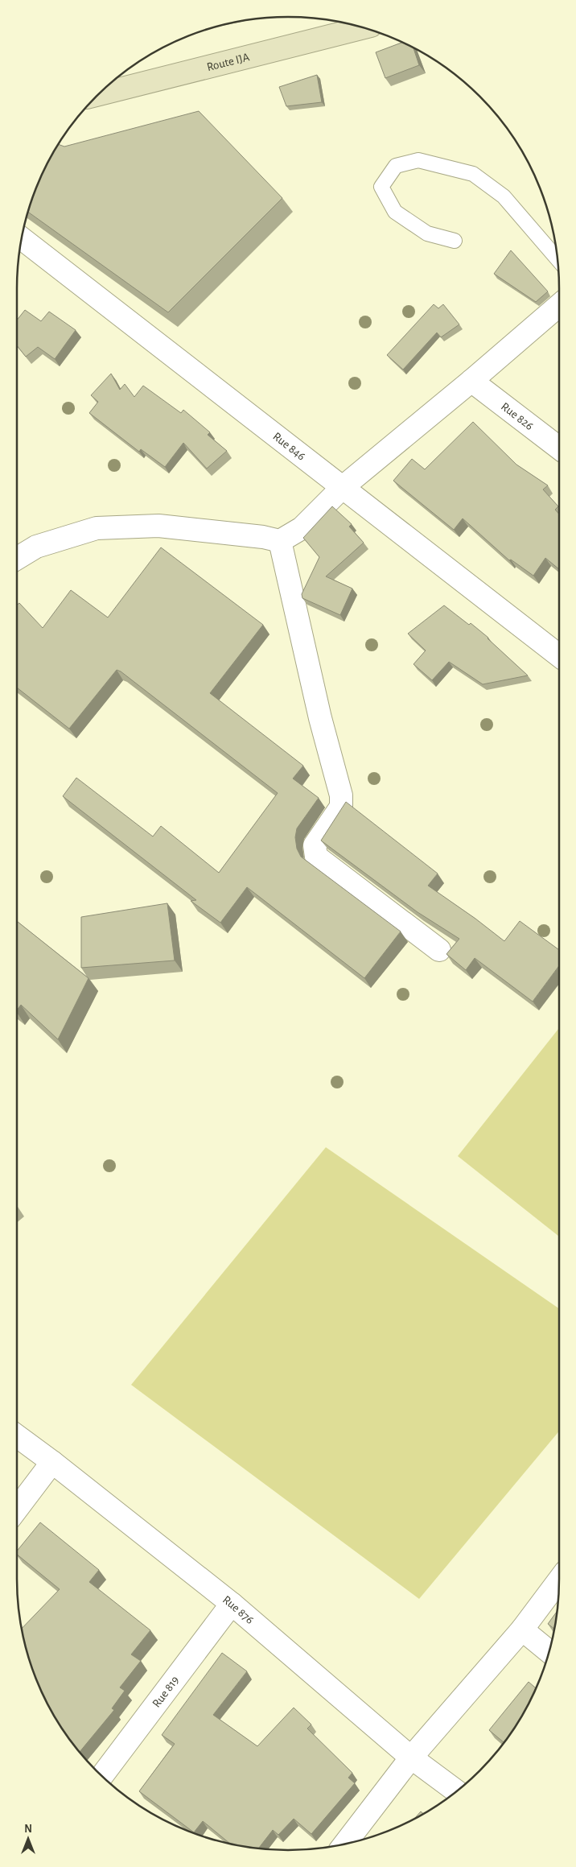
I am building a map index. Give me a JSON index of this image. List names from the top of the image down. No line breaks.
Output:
{"streets":{"street":["Route IJA","Rue 826","Rue 846","Rue 876","Rue 819"]},"crossings":[["Rue 876","Rue 819"]],"north":"top"}
